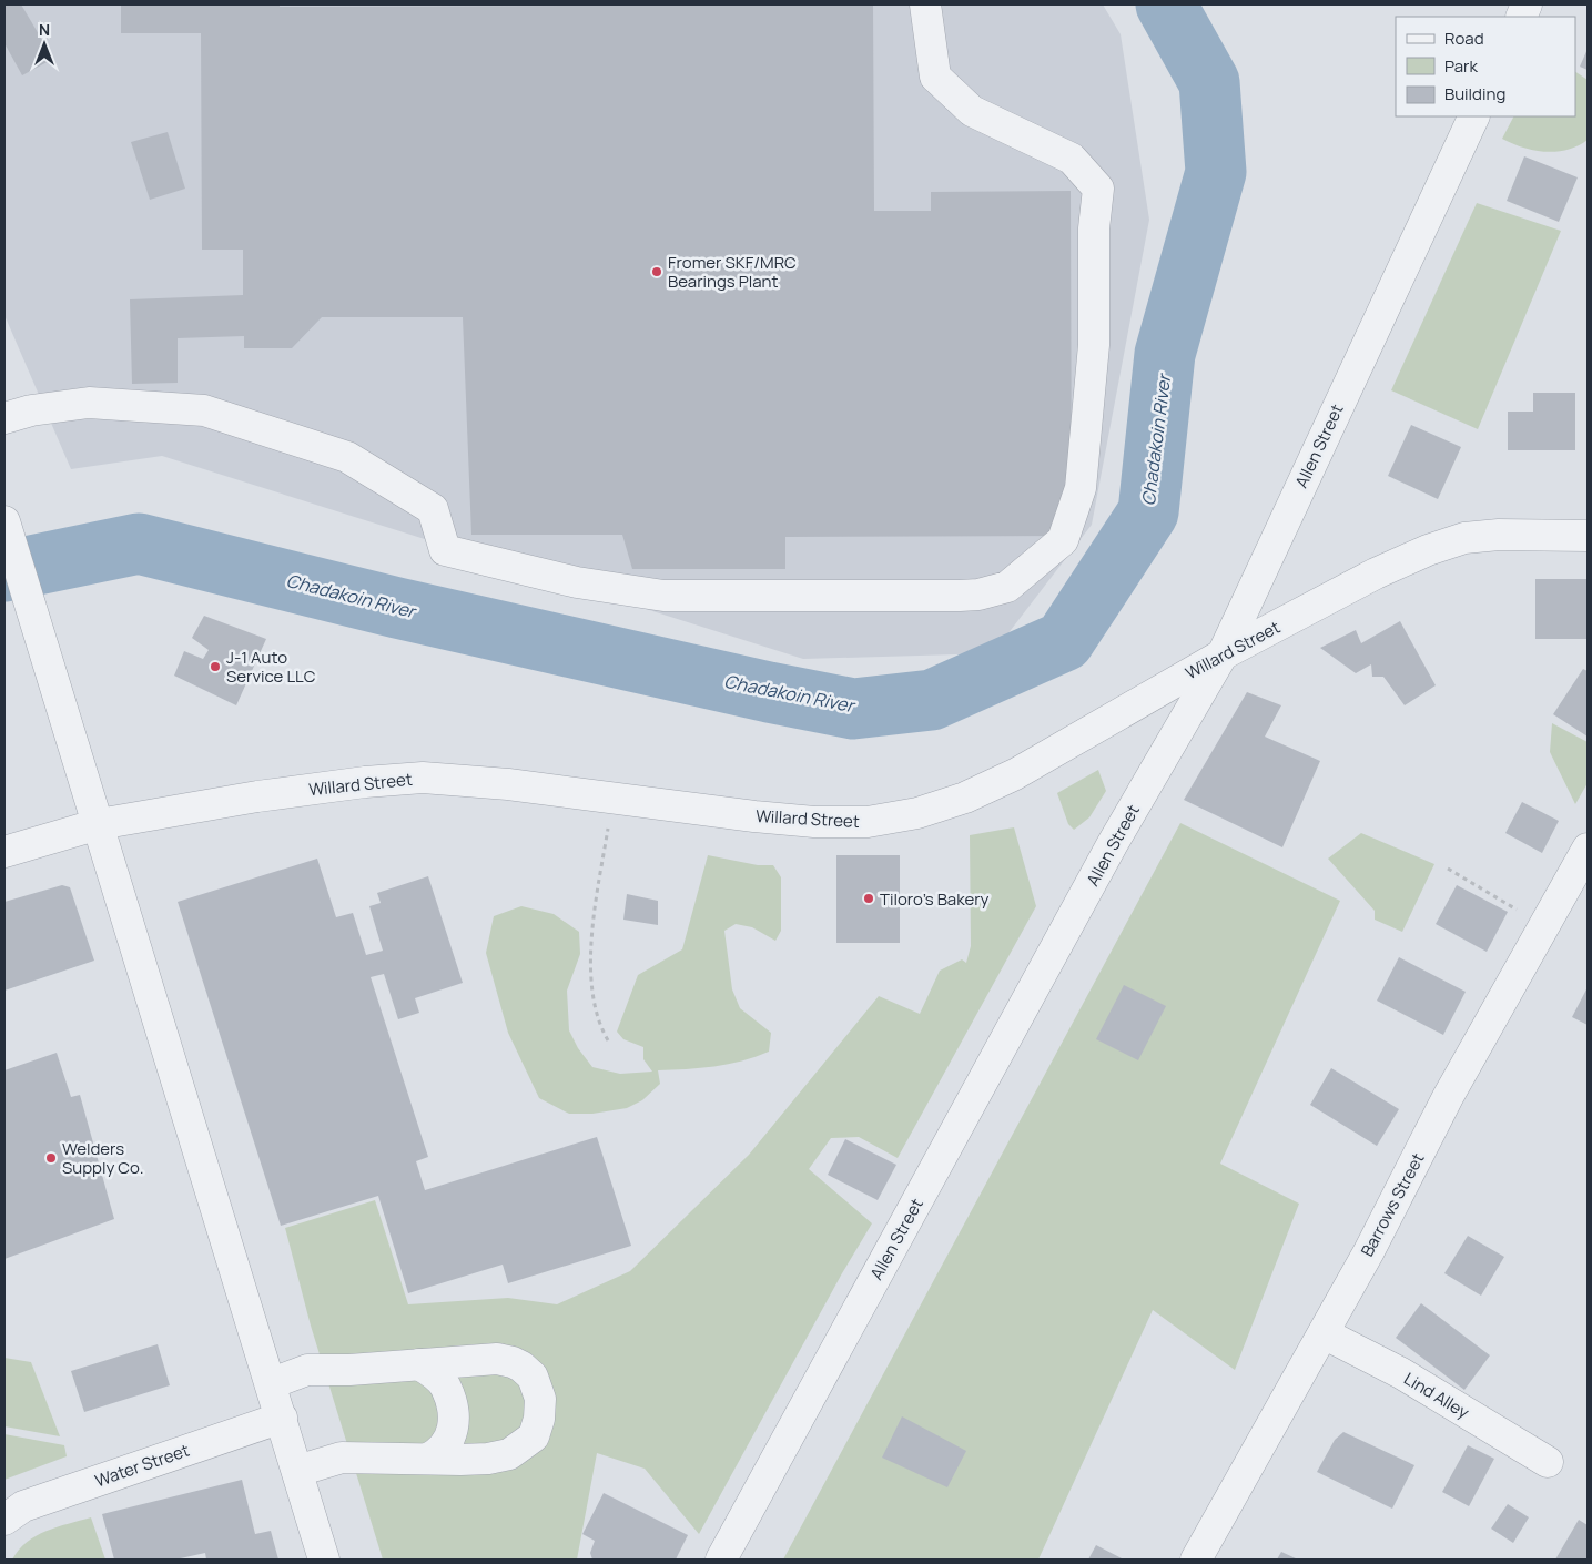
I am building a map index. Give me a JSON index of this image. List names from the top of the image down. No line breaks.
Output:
{"streets":{"street":["Allen Street","Willard Street","Barrows Street","Lind Alley","Water Street"]},"crossings":[["Allen Street","Willard Street"],["Barrows Street","Lind Alley"]],"water":["Chadakoin River"],"places":["Fromer SKF/MRC Bearings Plant","J-1 Auto Service LLC","Tiloro's Bakery","Welders Supply Co."],"legend":["Road","Park","Building"],"north":"top"}
